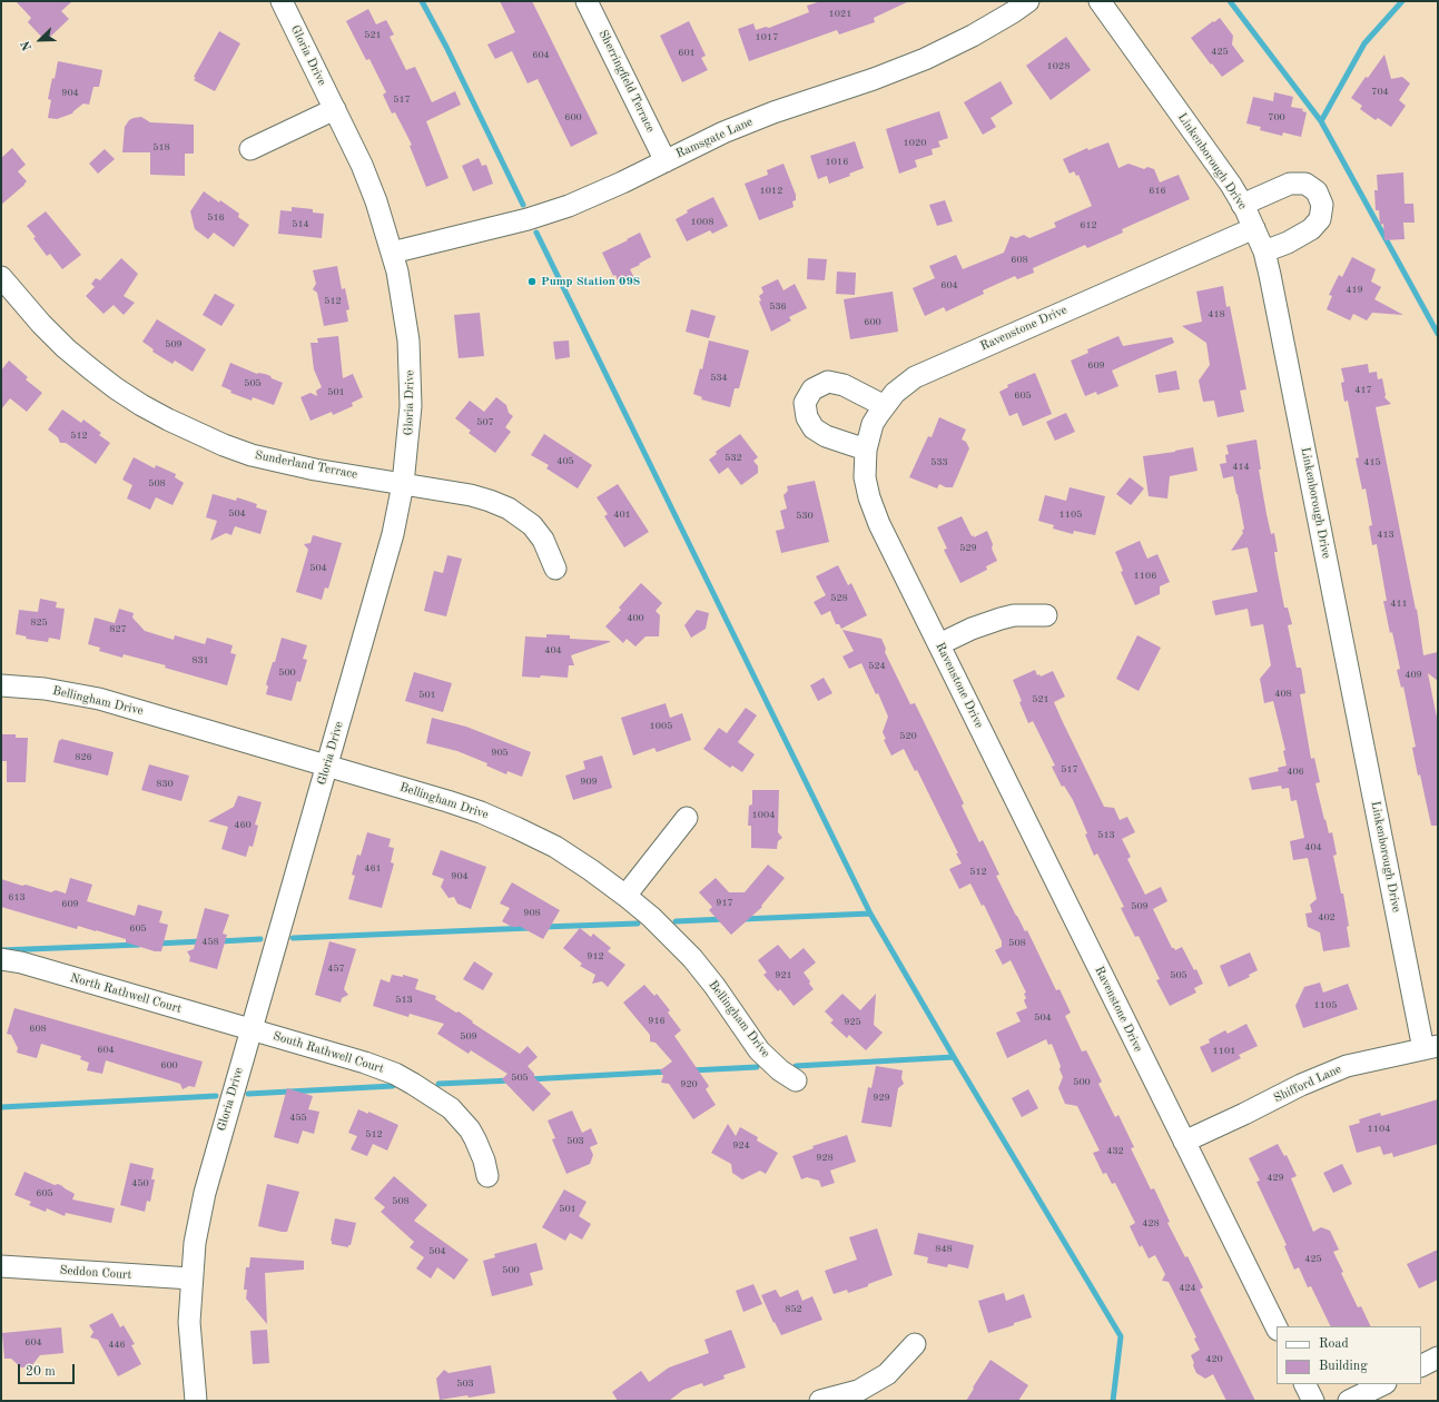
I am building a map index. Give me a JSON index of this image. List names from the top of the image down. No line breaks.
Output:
{"streets":{"street":["Gloria Drive","Sherringfield Terrace","Ramsgate Lane","Linkenborough Drive","Ravenstone Drive","Sunderland Terrace","Bellingham Drive","North Rathwell Court","South Rathwell Court","Shifford Lane","Seddon Court"]},"crossings":[["Gloria Drive","Ramsgate Lane"],["Gloria Drive","Sunderland Terrace"],["Gloria Drive","Bellingham Drive"],["Gloria Drive","North Rathwell Court"],["Gloria Drive","South Rathwell Court"],["Gloria Drive","Seddon Court"],["Sherringfield Terrace","Ramsgate Lane"],["Linkenborough Drive","Ravenstone Drive"],["Linkenborough Drive","Shifford Lane"],["Ravenstone Drive","Shifford Lane"],["North Rathwell Court","South Rathwell Court"]],"places":["Pump Station 098"],"house_numbers":["1021","521","1017","425","601","604","1028","704","904","517","600","700","1020","518","1016","1012","616","516","1008","514","612","608","604","419","512","536","418","600","509","609","534","505","417","501","605","507","512","532","405","533","415","414","508","504","401","1105","530","413","529","504","1106","528","411","400","825","827","404","831","524","500","409","408","501","521","1005","520","905","826","517","406","909","830","1004","460","513","404","461","512","904","613","917","609","509","908","402","605","458","508","912","457","921","505","513","1105","504","916","925","608","509","604","1101","600","505","500","920","929","455","1104","512","503","924","432","928","429","450","605","508","501","428","848","504","425","500","424","852","604","446","420","503"],"legend":["Road","Building"],"scale_bar":"20 m","north":"bottom left"}
